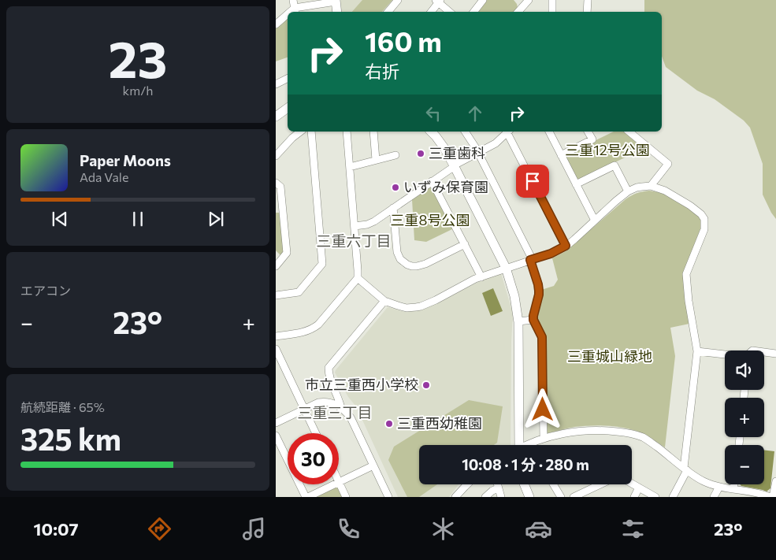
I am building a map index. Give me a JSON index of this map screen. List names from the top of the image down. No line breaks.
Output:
{"districts":["三重六丁目","三重三丁目"],"parks":["三重12号公園","三重8号公園","三重城山緑地"],"places":["三重歯科","いずみ保育園","市立三重西小学校","三重西幼稚園"],"page":{"tile":[["23","km/h"],"エアコン",["航続距離 · 65%","325 km"]],"turn":["160 m","右折"],"song":["Paper Moons","Ada Vale"],"heat":["−","23°","+"],"map_buttons":["+","−"],"limit":"30","trip":"10:08 · 1 分 · 280 m","tabs":["10:07","23°"]}}
